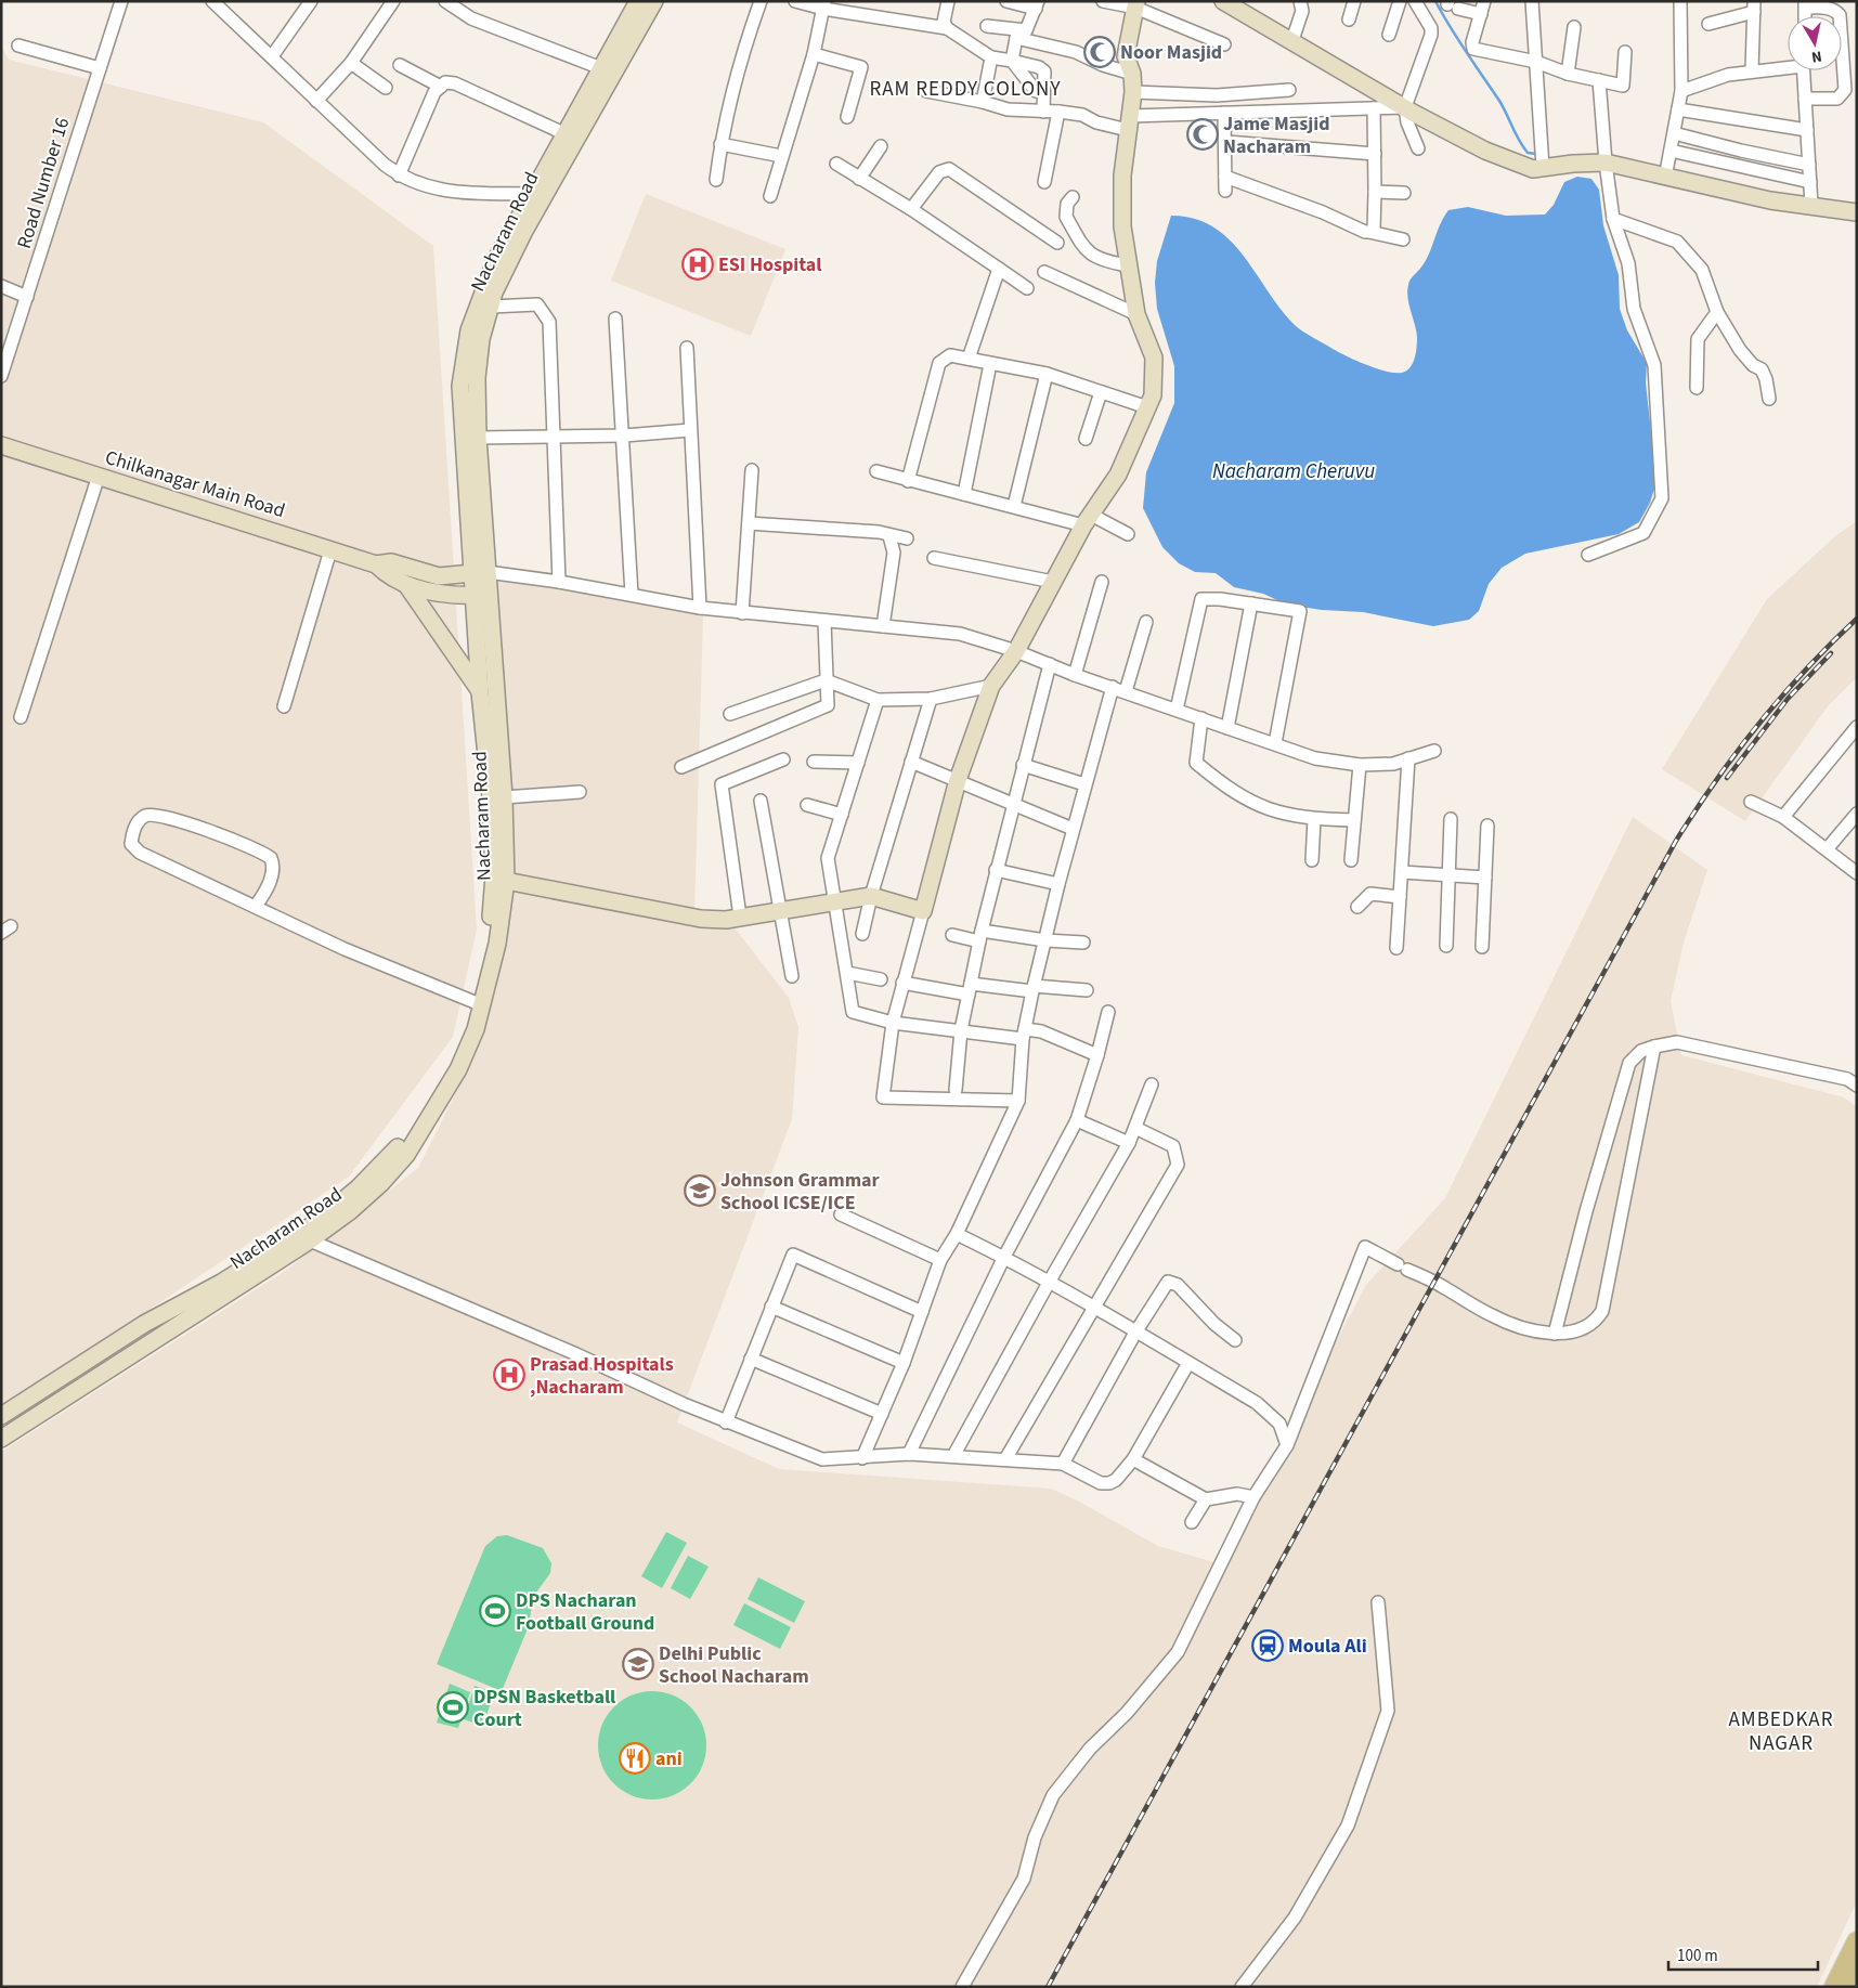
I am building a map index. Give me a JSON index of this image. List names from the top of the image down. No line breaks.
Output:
{"streets":{"main road":["Nacharam Road","Chilkanagar Main Road"],"street":["Road Number 16"]},"districts":["RAM REDDY COLONY","AMBEDKAR NAGAR"],"water":["Nacharam Cheruvu"],"places":{"mosque":["Noor Masjid","Jame Masjid Nacharam"],"hospital":["ESI Hospital","Prasad Hospitals ,Nacharam"],"school or university":["Johnson Grammar School ICSE/ICE","Delhi Public School Nacharam"],"sports":["DPS Nacharan Football Ground","DPSN Basketball Court"],"station":["Moula Ali"],"restaurant":["ani"]},"scale_bar":"100 m","north":"bottom"}
